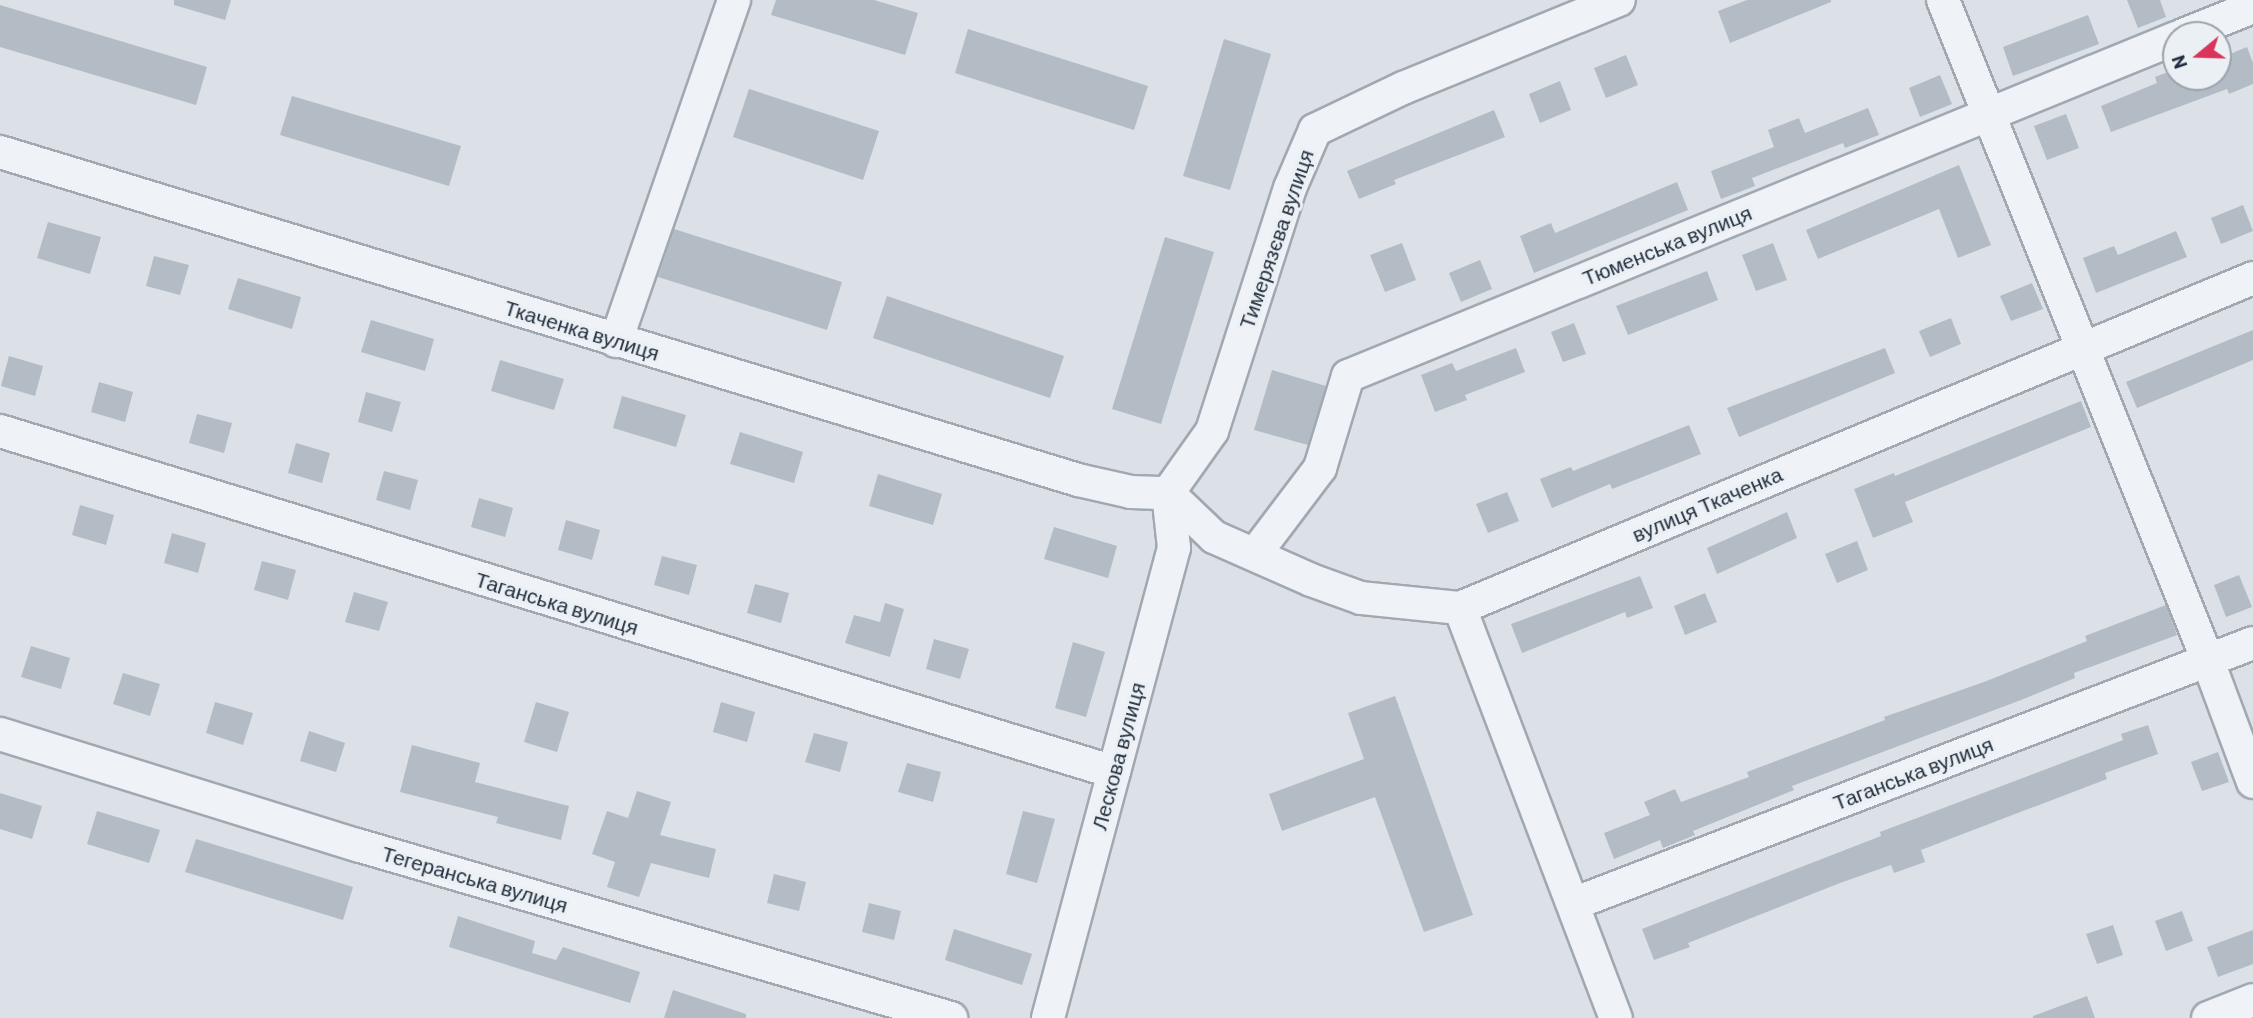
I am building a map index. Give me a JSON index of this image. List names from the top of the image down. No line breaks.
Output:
{"streets":{"street":["Тимерязєва вулиця","Тюменська вулиця","Ткаченка вулиця","вулиця Ткаченка","Таганська вулиця","Лескова вулиця","Тегеранська вулиця"]},"crossings":[["Тимерязєва вулиця","Ткаченка вулиця"],["Тимерязєва вулиця","вулиця Ткаченка"],["Тимерязєва вулиця","Лескова вулиця"],["Тюменська вулиця","вулиця Ткаченка"],["Ткаченка вулиця","вулиця Ткаченка"],["Ткаченка вулиця","Лескова вулиця"],["вулиця Ткаченка","Лескова вулиця"],["Таганська вулиця","Лескова вулиця"]],"north":"left"}
